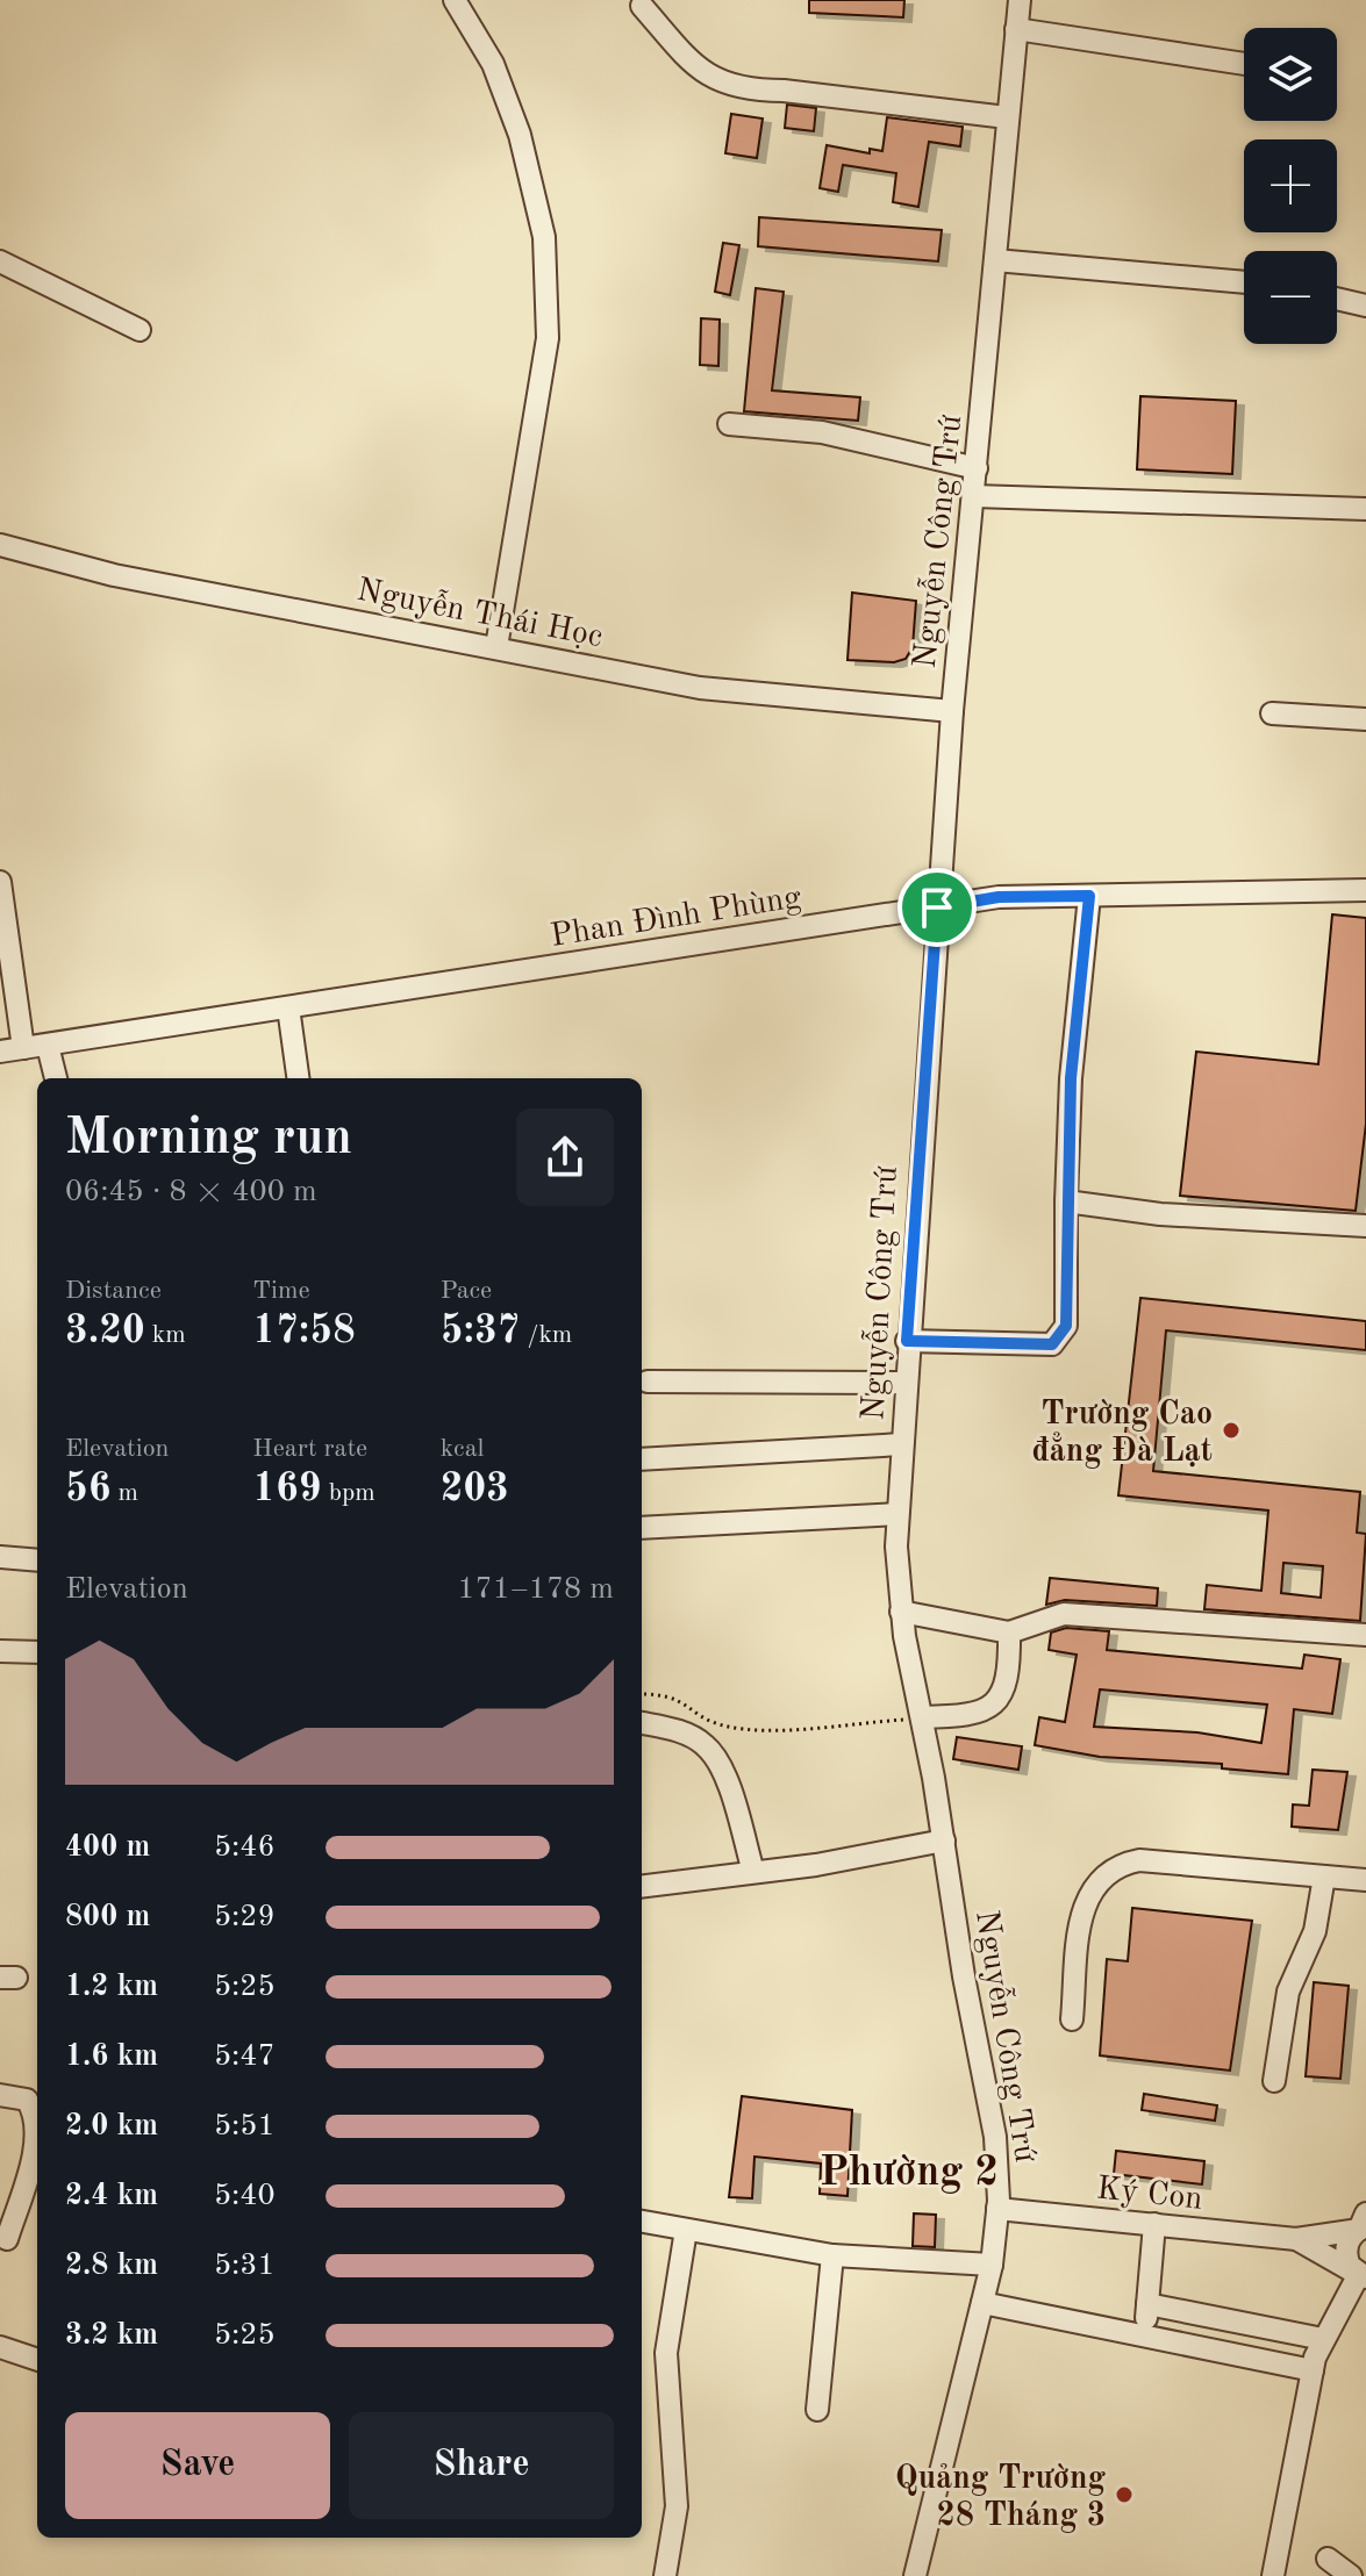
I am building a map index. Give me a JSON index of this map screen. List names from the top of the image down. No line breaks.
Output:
{"streets":{"street":["Nguyễn Công Trứ","Nguyễn Thái Học","Phan Đình Phùng","Ký Con"]},"crossings":[["Nguyễn Công Trứ","Nguyễn Thái Học"],["Nguyễn Công Trứ","Phan Đình Phùng"],["Nguyễn Công Trứ","Ký Con"]],"districts":["Phường 2"],"places":["Trường Cao đẳng Đà Lạt","Quảng Trường 28 Tháng 3"],"page":{"map_buttons":["+","−"],"heading":["Morning run","06:45 · 8 × 400 m"],"stats":[["Distance","3.20 km"],["Time","17:58"],["Pace","5:37 /km"],["Elevation","56 m"],["Heart rate","169 bpm"],["kcal","203"]],"chart":["Elevation","171–178 m"],"list":[{"name":"400 m","note":"5:46"},{"name":"800 m","note":"5:29"},{"name":"1.2 km","note":"5:25"},{"name":"1.6 km","note":"5:47"},{"name":"2.0 km","note":"5:51"},{"name":"2.4 km","note":"5:40"},{"name":"2.8 km","note":"5:31"},{"name":"3.2 km","note":"5:25"}],"buttons":["Save","Share"]}}
